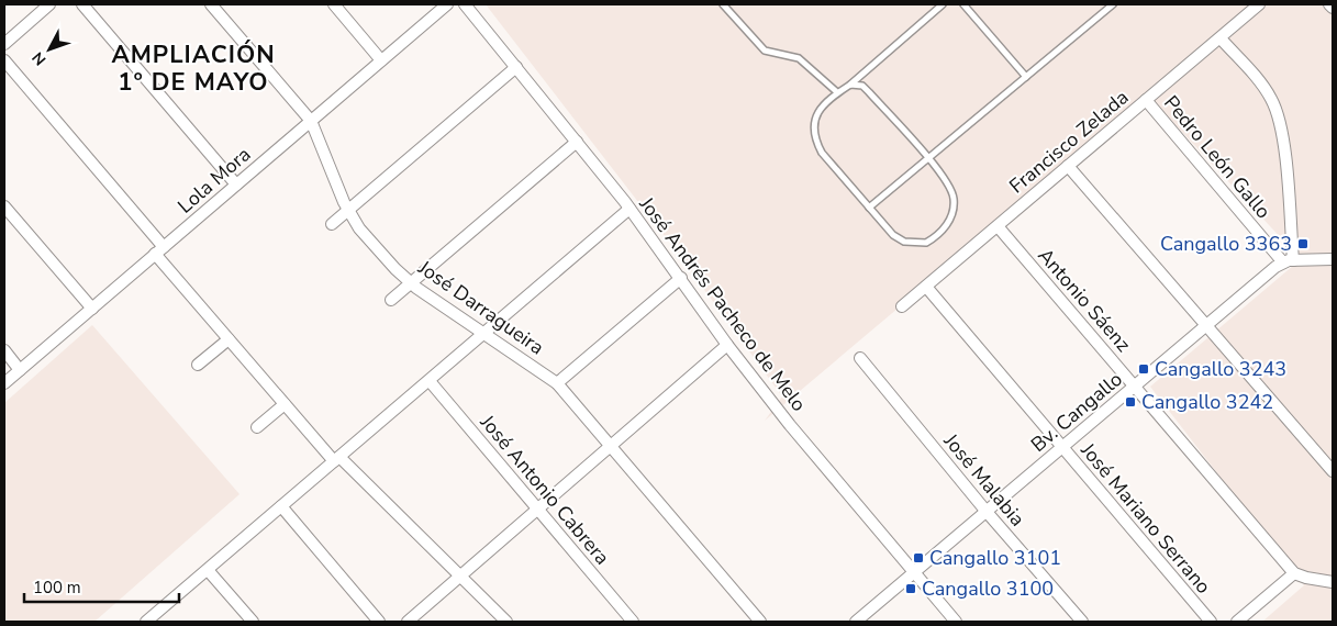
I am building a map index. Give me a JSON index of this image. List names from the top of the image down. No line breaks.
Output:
{"streets":{"street":["Francisco Zelada","Pedro León Gallo","Lola Mora","Antonio Sáenz","José Andrés Pacheco de Melo","José Darragueira","Bv. Cangallo","José Malabia","José Antonio Cabrera","José Mariano Serrano"]},"crossings":[["Francisco Zelada","Pedro León Gallo"],["Francisco Zelada","Antonio Sáenz"],["Francisco Zelada","José Mariano Serrano"],["Pedro León Gallo","Bv. Cangallo"],["Lola Mora","José Darragueira"],["Antonio Sáenz","Bv. Cangallo"],["José Andrés Pacheco de Melo","Bv. Cangallo"],["Bv. Cangallo","José Malabia"],["Bv. Cangallo","José Mariano Serrano"]],"districts":["AMPLIACIÓN 1° DE MAYO"],"places":{"transit":["Cangallo 3363","Cangallo 3243","Cangallo 3242","Cangallo 3101","Cangallo 3100"]},"scale_bar":"100 m","north":"bottom left"}
